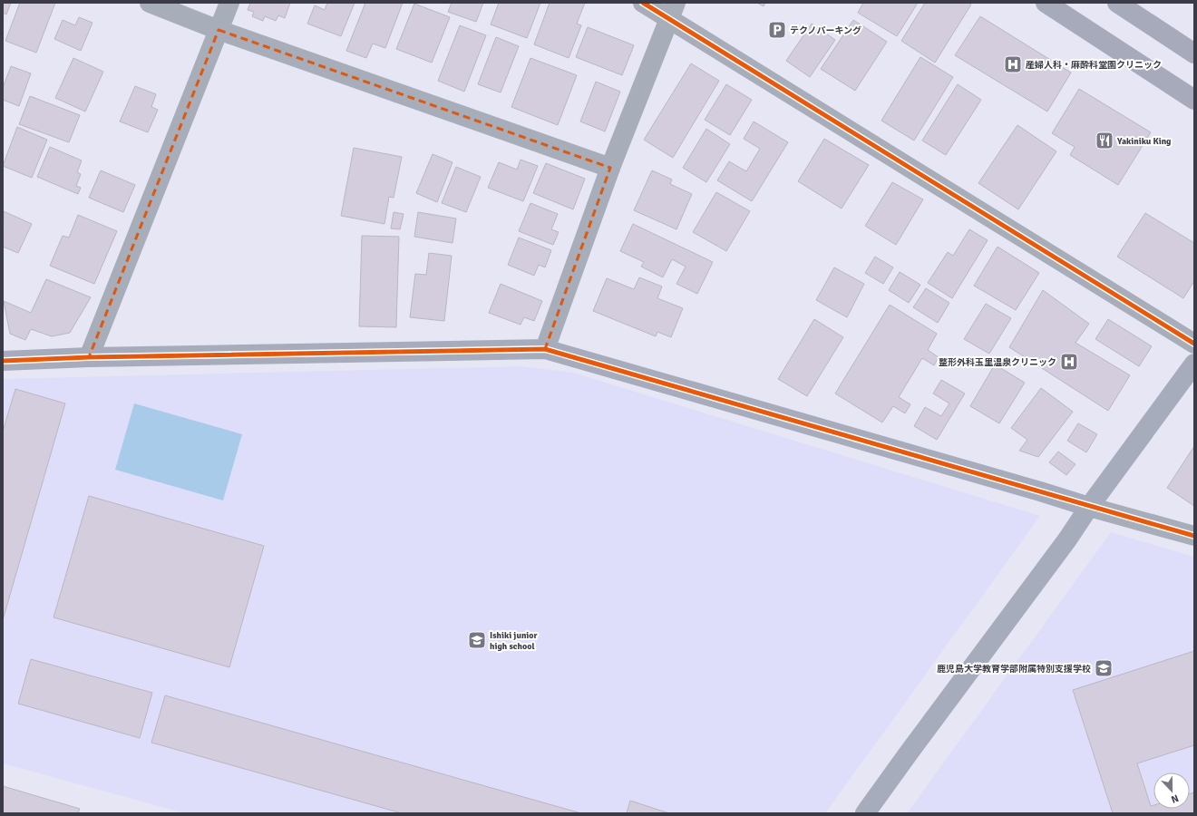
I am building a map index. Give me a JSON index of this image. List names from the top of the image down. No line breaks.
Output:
{"places":{"parking":["テクノパーキング"],"hospital":["産婦人科・麻酔科堂園クリニック","整形外科玉里温泉クリニック"],"restaurant":["Yakiniku King"],"school or university":["Ishiki junior high school","鹿児島大学教育学部附属特別支援学校"]},"north":"bottom"}
